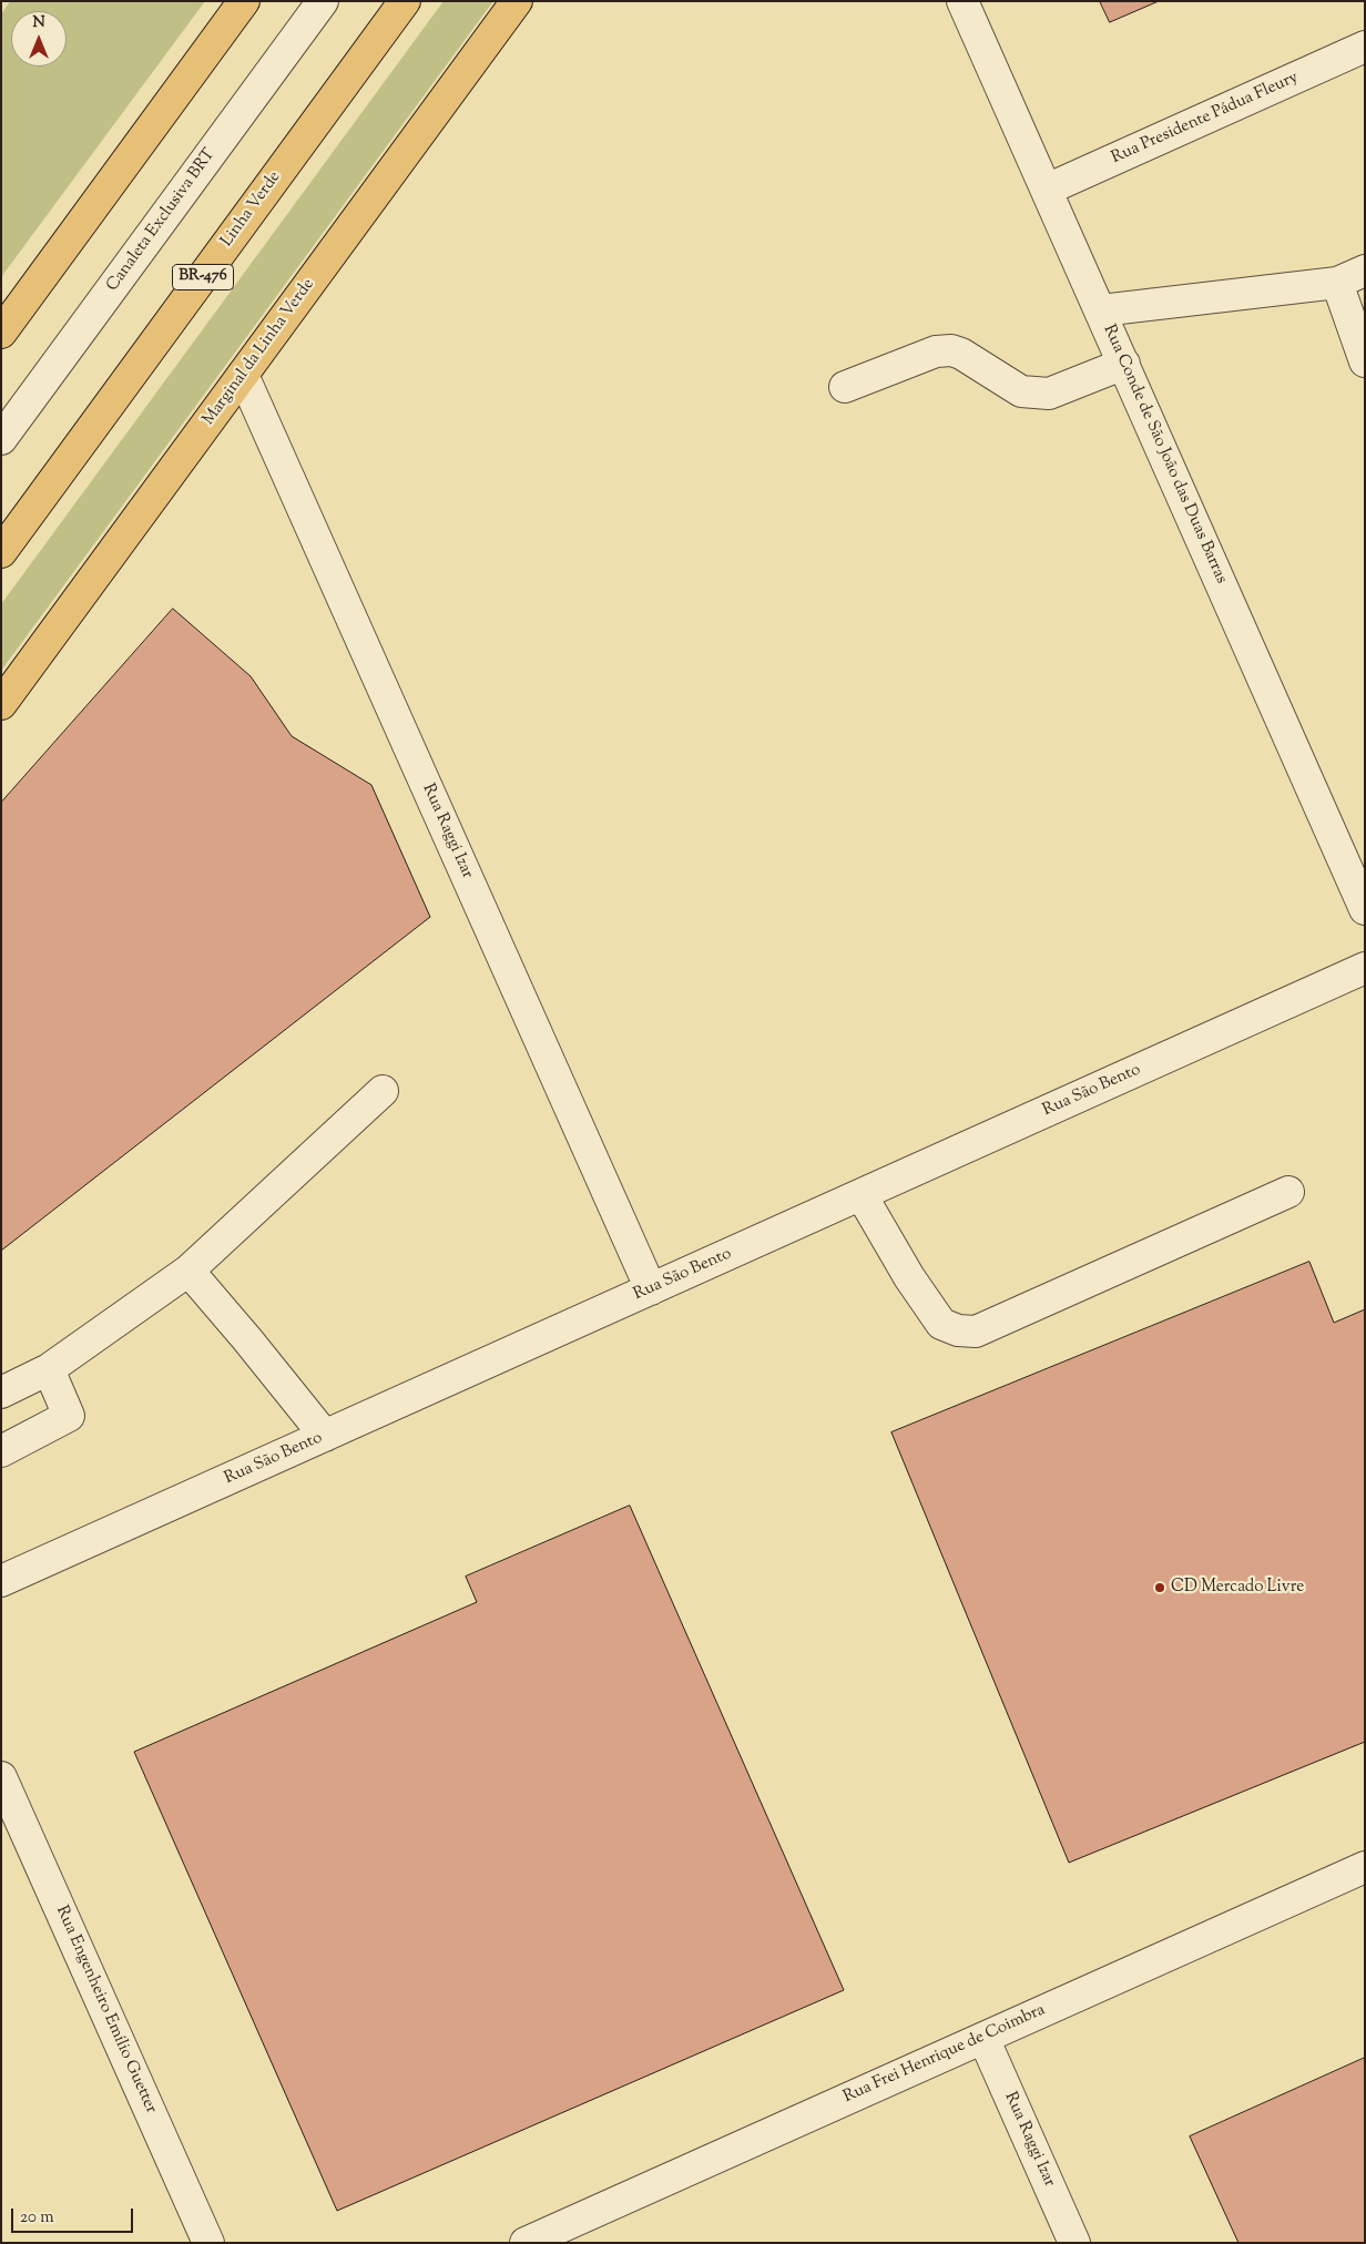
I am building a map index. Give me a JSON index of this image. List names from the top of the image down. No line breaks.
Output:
{"streets":{"main road":["Linha Verde","BR-476","Marginal da Linha Verde"],"street":["Rua Presidente Pádua Fleury","Canaleta Exclusiva BRT","Rua Conde de São João das Duas Barras","Rua Raggi Izar","Rua São Bento","Rua Engenheiro Emílio Guetter","Rua Frei Henrique de Coimbra"]},"crossings":[["Rua Presidente Pádua Fleury","Rua Conde de São João das Duas Barras"],["Marginal da Linha Verde","Rua Raggi Izar"],["Rua Raggi Izar","Rua São Bento"],["Rua Raggi Izar","Rua Frei Henrique de Coimbra"]],"places":["CD Mercado Livre"],"scale_bar":"20 m","north":"top"}
